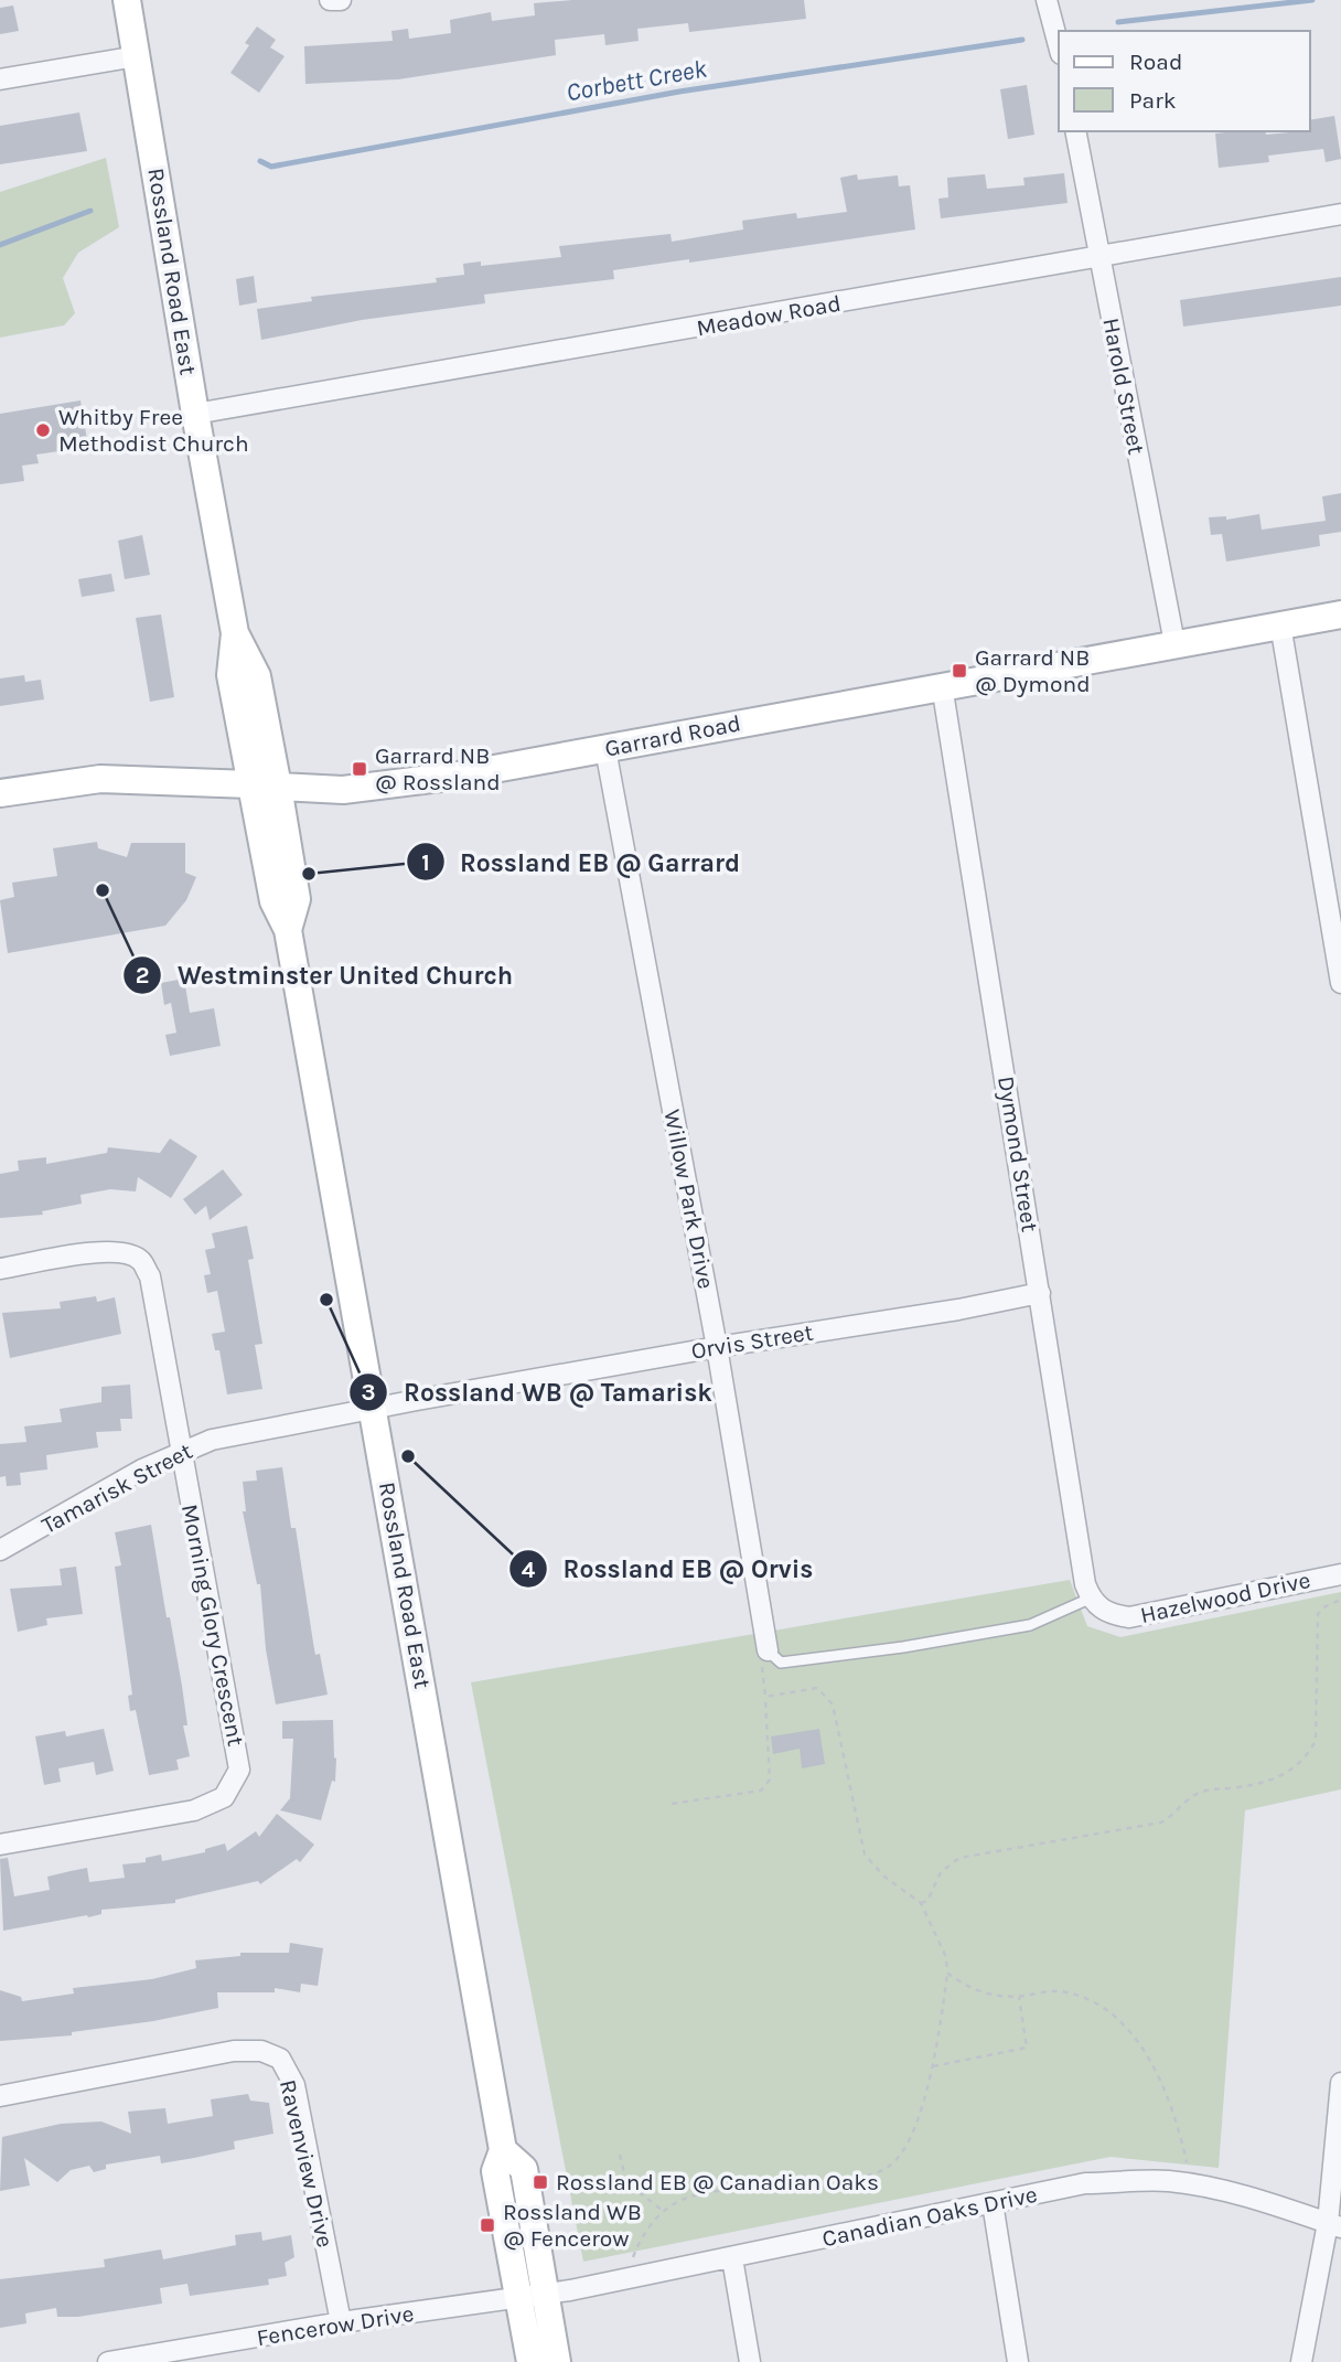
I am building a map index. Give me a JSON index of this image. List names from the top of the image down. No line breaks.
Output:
{"streets":{"main road":["Rossland Road East","Garrard Road"],"street":["Meadow Road","Harold Street","Dymond Street","Willow Park Drive","Orvis Street","Tamarisk Street","Hazelwood Drive","Morning Glory Crescent","Ravenview Drive","Canadian Oaks Drive","Fencerow Drive"]},"crossings":[["Rossland Road East","Meadow Road"],["Rossland Road East","Garrard Road"],["Rossland Road East","Orvis Street"],["Rossland Road East","Tamarisk Street"],["Rossland Road East","Canadian Oaks Drive"],["Rossland Road East","Fencerow Drive"],["Meadow Road","Harold Street"],["Harold Street","Garrard Road"],["Garrard Road","Dymond Street"],["Garrard Road","Willow Park Drive"],["Dymond Street","Orvis Street"],["Dymond Street","Hazelwood Drive"],["Willow Park Drive","Orvis Street"],["Orvis Street","Tamarisk Street"],["Tamarisk Street","Morning Glory Crescent"],["Ravenview Drive","Fencerow Drive"],["Canadian Oaks Drive","Fencerow Drive"]],"water":["Corbett Creek"],"places":{"other":["Whitby Free Methodist Church","Rossland EB @ Garrard","Westminster United Church","Rossland WB @ Tamarisk","Rossland EB @ Orvis"],"transit":["Garrard NB @ Dymond","Garrard NB @ Rossland","Rossland EB @ Canadian Oaks","Rossland WB @ Fencerow"]},"legend":["Road","Park"]}
